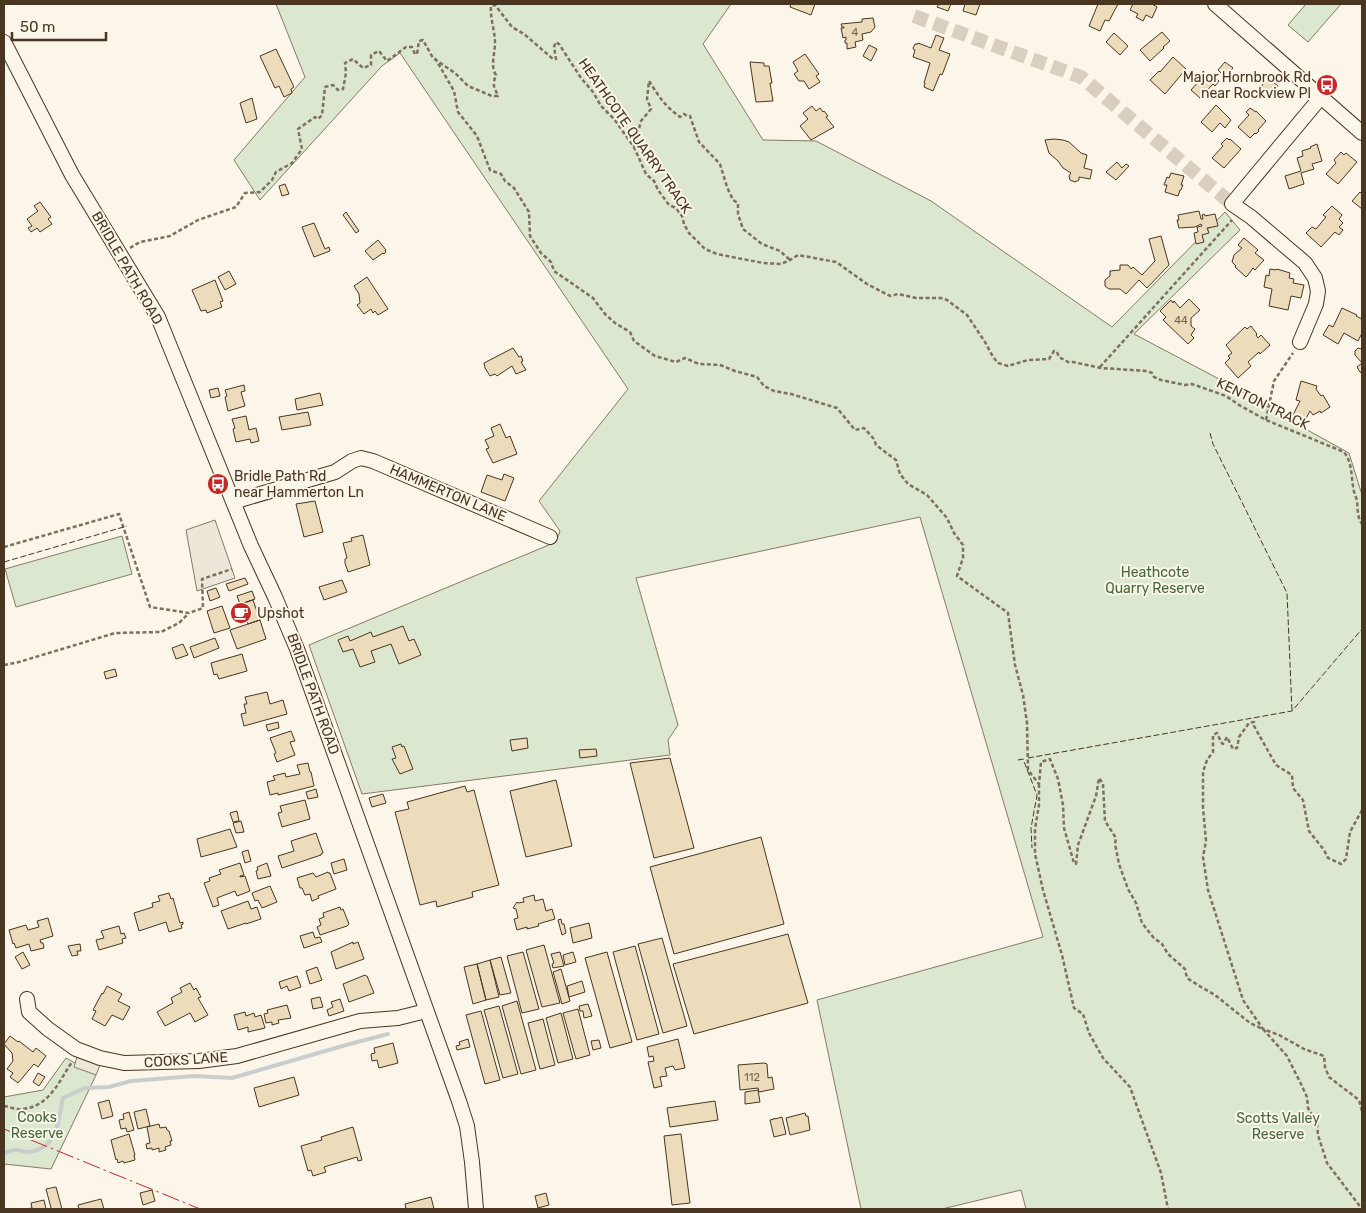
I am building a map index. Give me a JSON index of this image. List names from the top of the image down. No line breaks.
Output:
{"streets":{"street":["BRIDLE PATH ROAD","HAMMERTON LANE","COOKS LANE"],"path":["HEATHCOTE QUARRY TRACK","KENTON TRACK"]},"crossings":[["HEATHCOTE QUARRY TRACK","KENTON TRACK"],["BRIDLE PATH ROAD","HAMMERTON LANE"],["BRIDLE PATH ROAD","COOKS LANE"]],"parks":["Heathcote Quarry Reserve","Cooks Reserve","Scotts Valley Reserve"],"places":{"bus stop":["Major Hornbrook Rd near Rockview Pl","Bridle Path Rd near Hammerton Ln"],"cafe":["Upshot"]},"house_numbers":["4","44","112"],"scale_bar":"50 m"}
